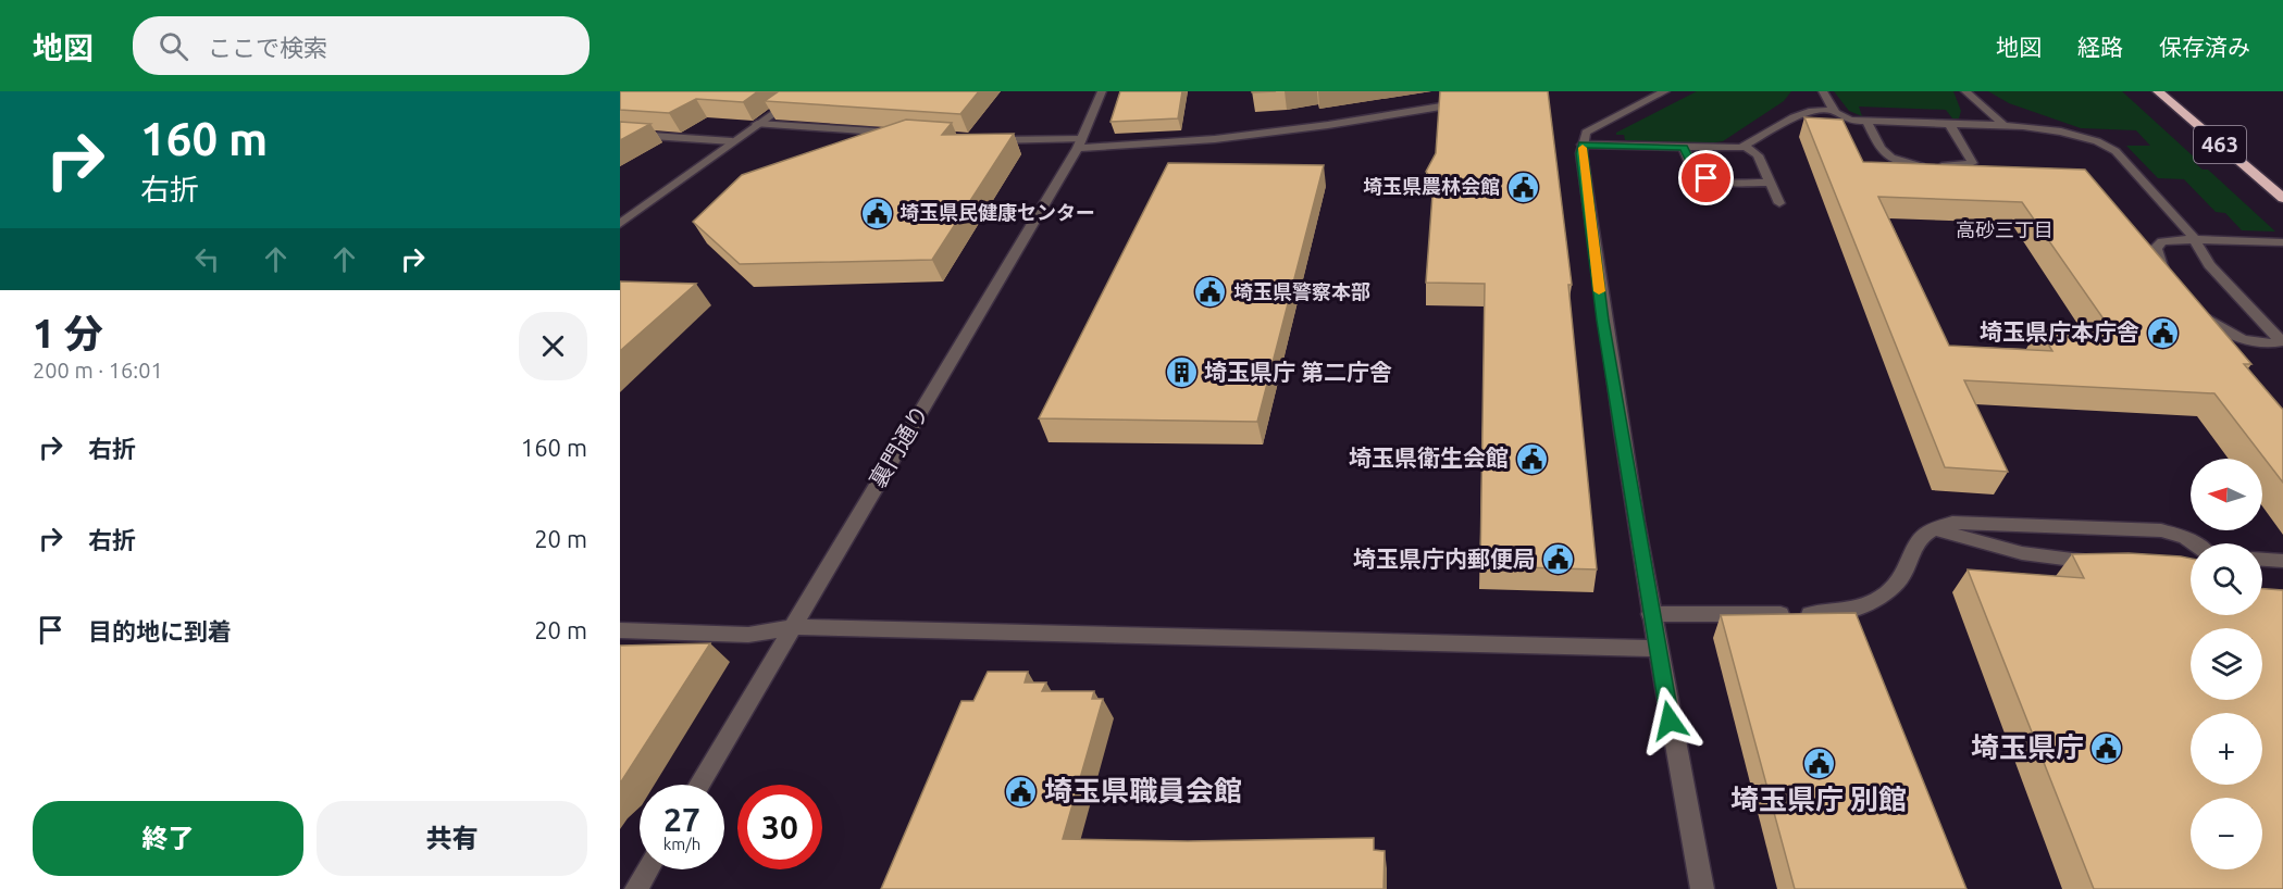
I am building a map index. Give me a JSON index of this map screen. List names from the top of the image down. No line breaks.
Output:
{"streets":{"highway":["463"],"street":["裏門通り"]},"districts":["高砂三丁目"],"places":{"public building":["埼玉県農林会館","埼玉県民健康センター","埼玉県警察本部","埼玉県庁本庁舎","埼玉県衛生会館","埼玉県庁内郵便局","埼玉県庁","埼玉県庁 別館","埼玉県職員会館"],"building":["埼玉県庁 第二庁舎"]},"north":"left","page":{"header":"地図","search":"ここで検索","nav":["地図","経路","保存済み"],"turn":["160 m","右折"],"heading":["1 分","200 m · 16:01"],"list":[{"name":"右折","value":"160 m"},{"name":"右折","value":"20 m"},{"name":"目的地に到着","value":"20 m"}],"map_buttons":["+","−"],"speed":"27 km/h","limit":"30","buttons":["終了","共有"]}}
